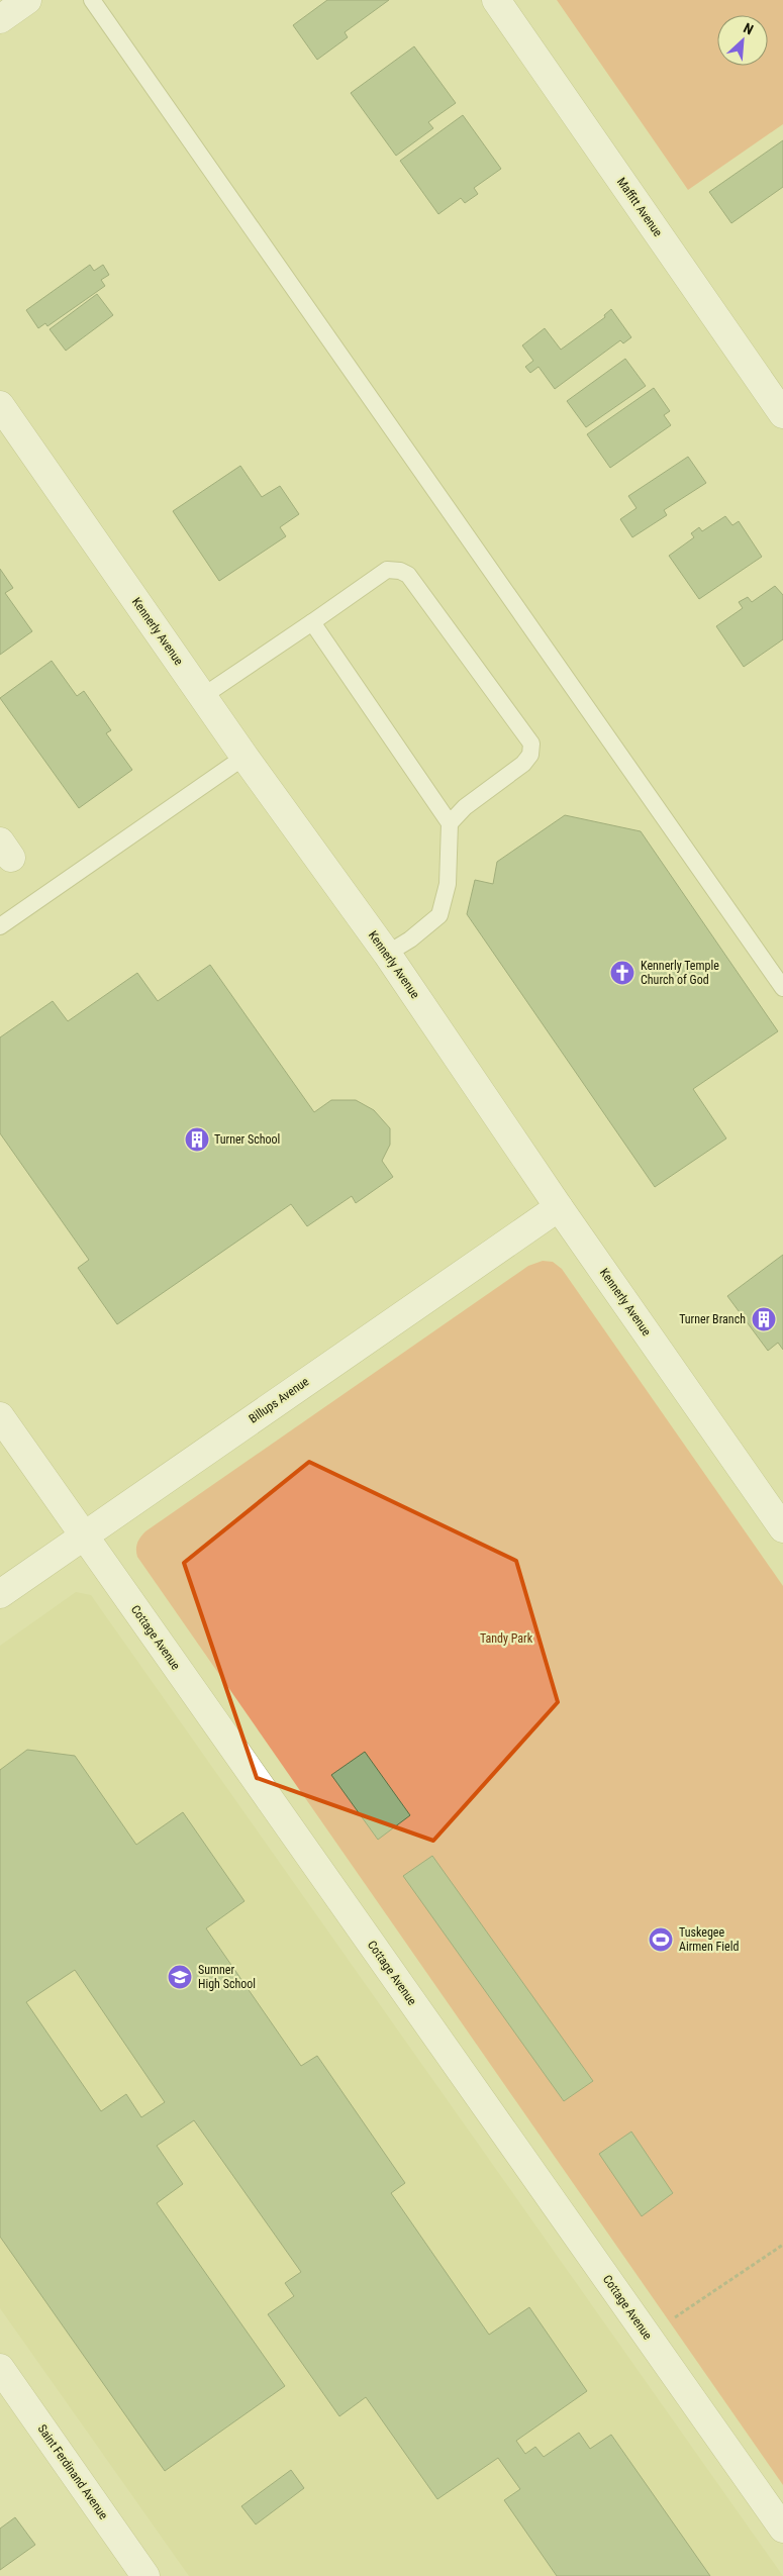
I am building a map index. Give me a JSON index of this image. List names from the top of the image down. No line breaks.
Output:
{"streets":{"street":["Maffitt Avenue","Kennerly Avenue","Billups Avenue","Cottage Avenue","Saint Ferdinand Avenue"]},"crossings":[["Kennerly Avenue","Billups Avenue"],["Billups Avenue","Cottage Avenue"]],"parks":["Tandy Park"],"places":{"church":["Kennerly Temple Church of God"],"building":["Turner School","Turner Branch"],"sports":["Tuskegee Airmen Field"],"school or university":["Sumner High School"]},"north":"top right"}
